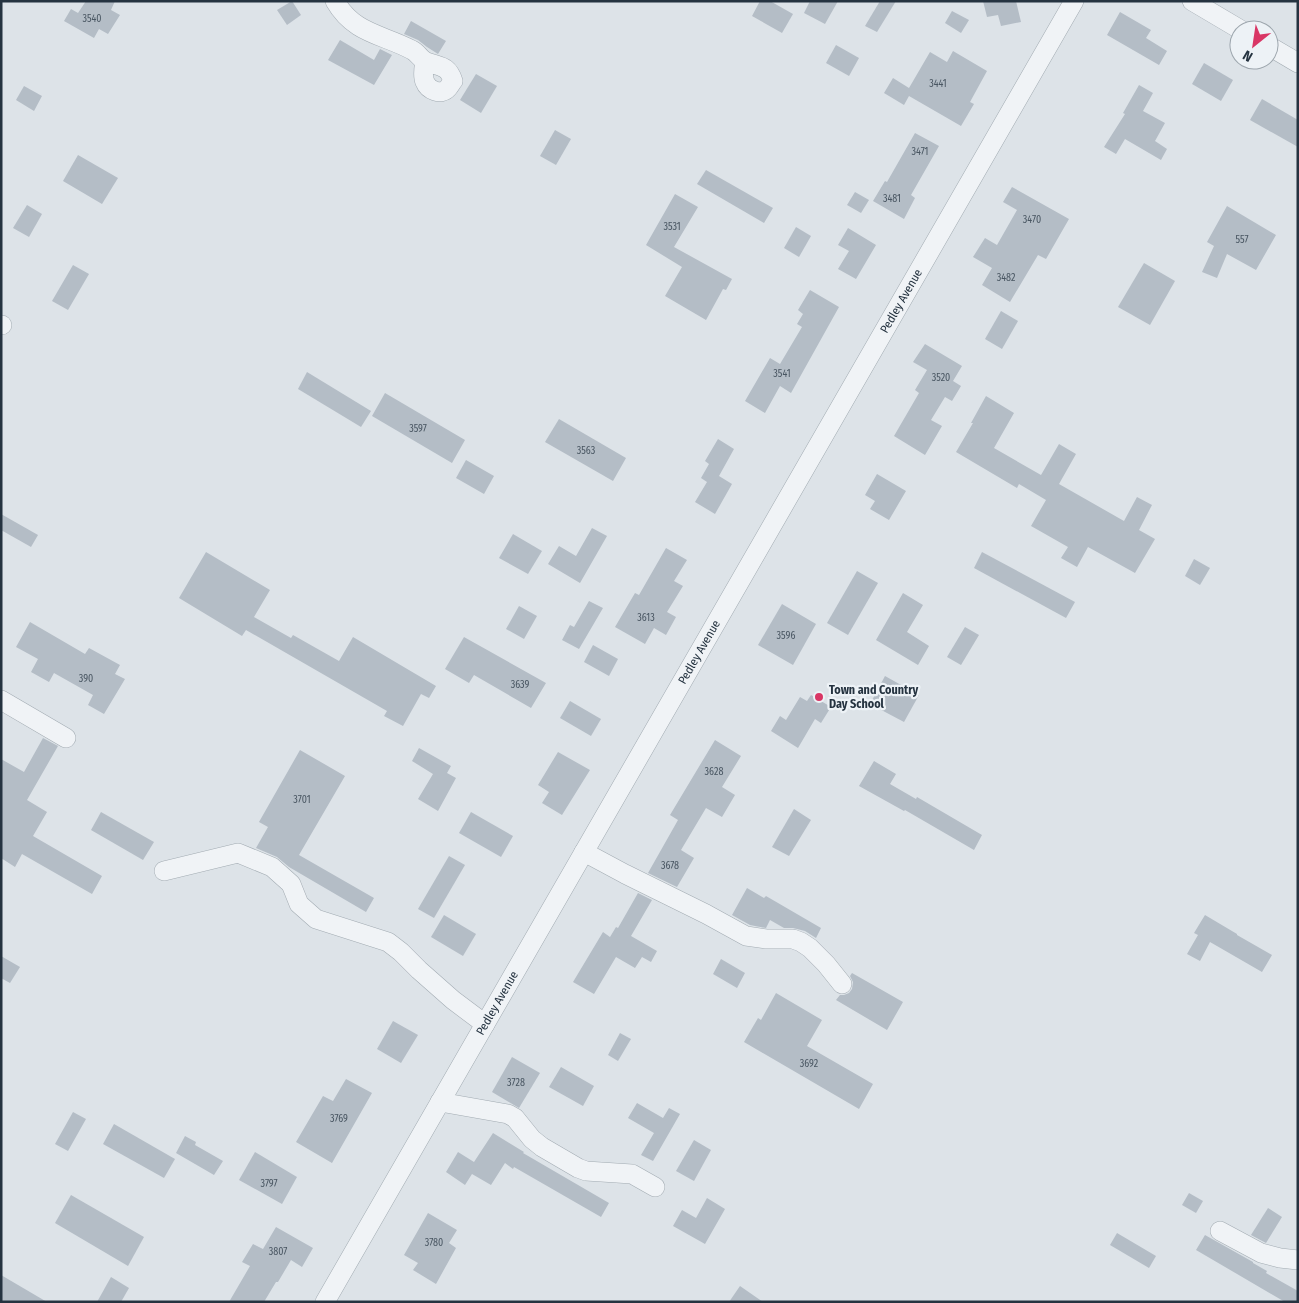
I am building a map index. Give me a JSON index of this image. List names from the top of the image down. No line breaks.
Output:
{"streets":{"street":["Pedley Avenue"]},"places":["Town and Country Day School"],"house_numbers":["3540","3441","3471","3481","3470","3531","557","3482","3541","3520","3597","3563","3613","3596","390","3639","3628","3701","3678","3692","3728","3769","3797","3780","3807"],"north":"bottom left"}
